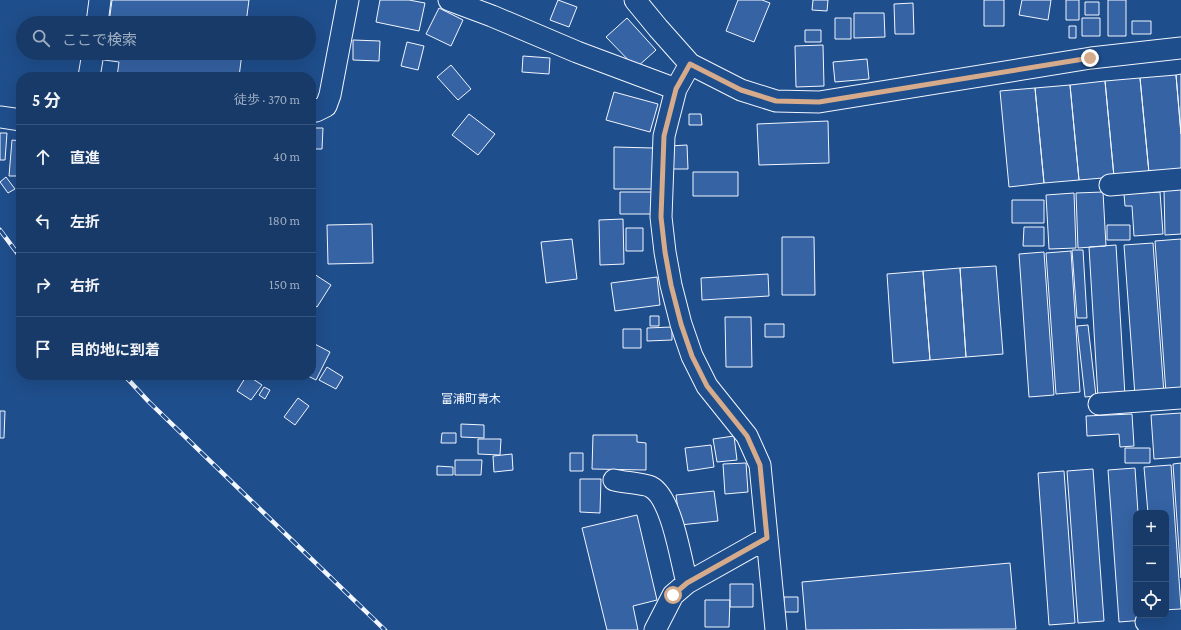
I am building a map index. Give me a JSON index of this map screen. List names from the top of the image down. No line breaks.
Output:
{"districts":["富浦町青木"],"page":{"search":"ここで検索","heading":["5 分","徒歩 · 370 m"],"list":[["直進","40 m"],["左折","180 m"],["右折","150 m"],"目的地に到着"],"map_buttons":["+","−"]}}
